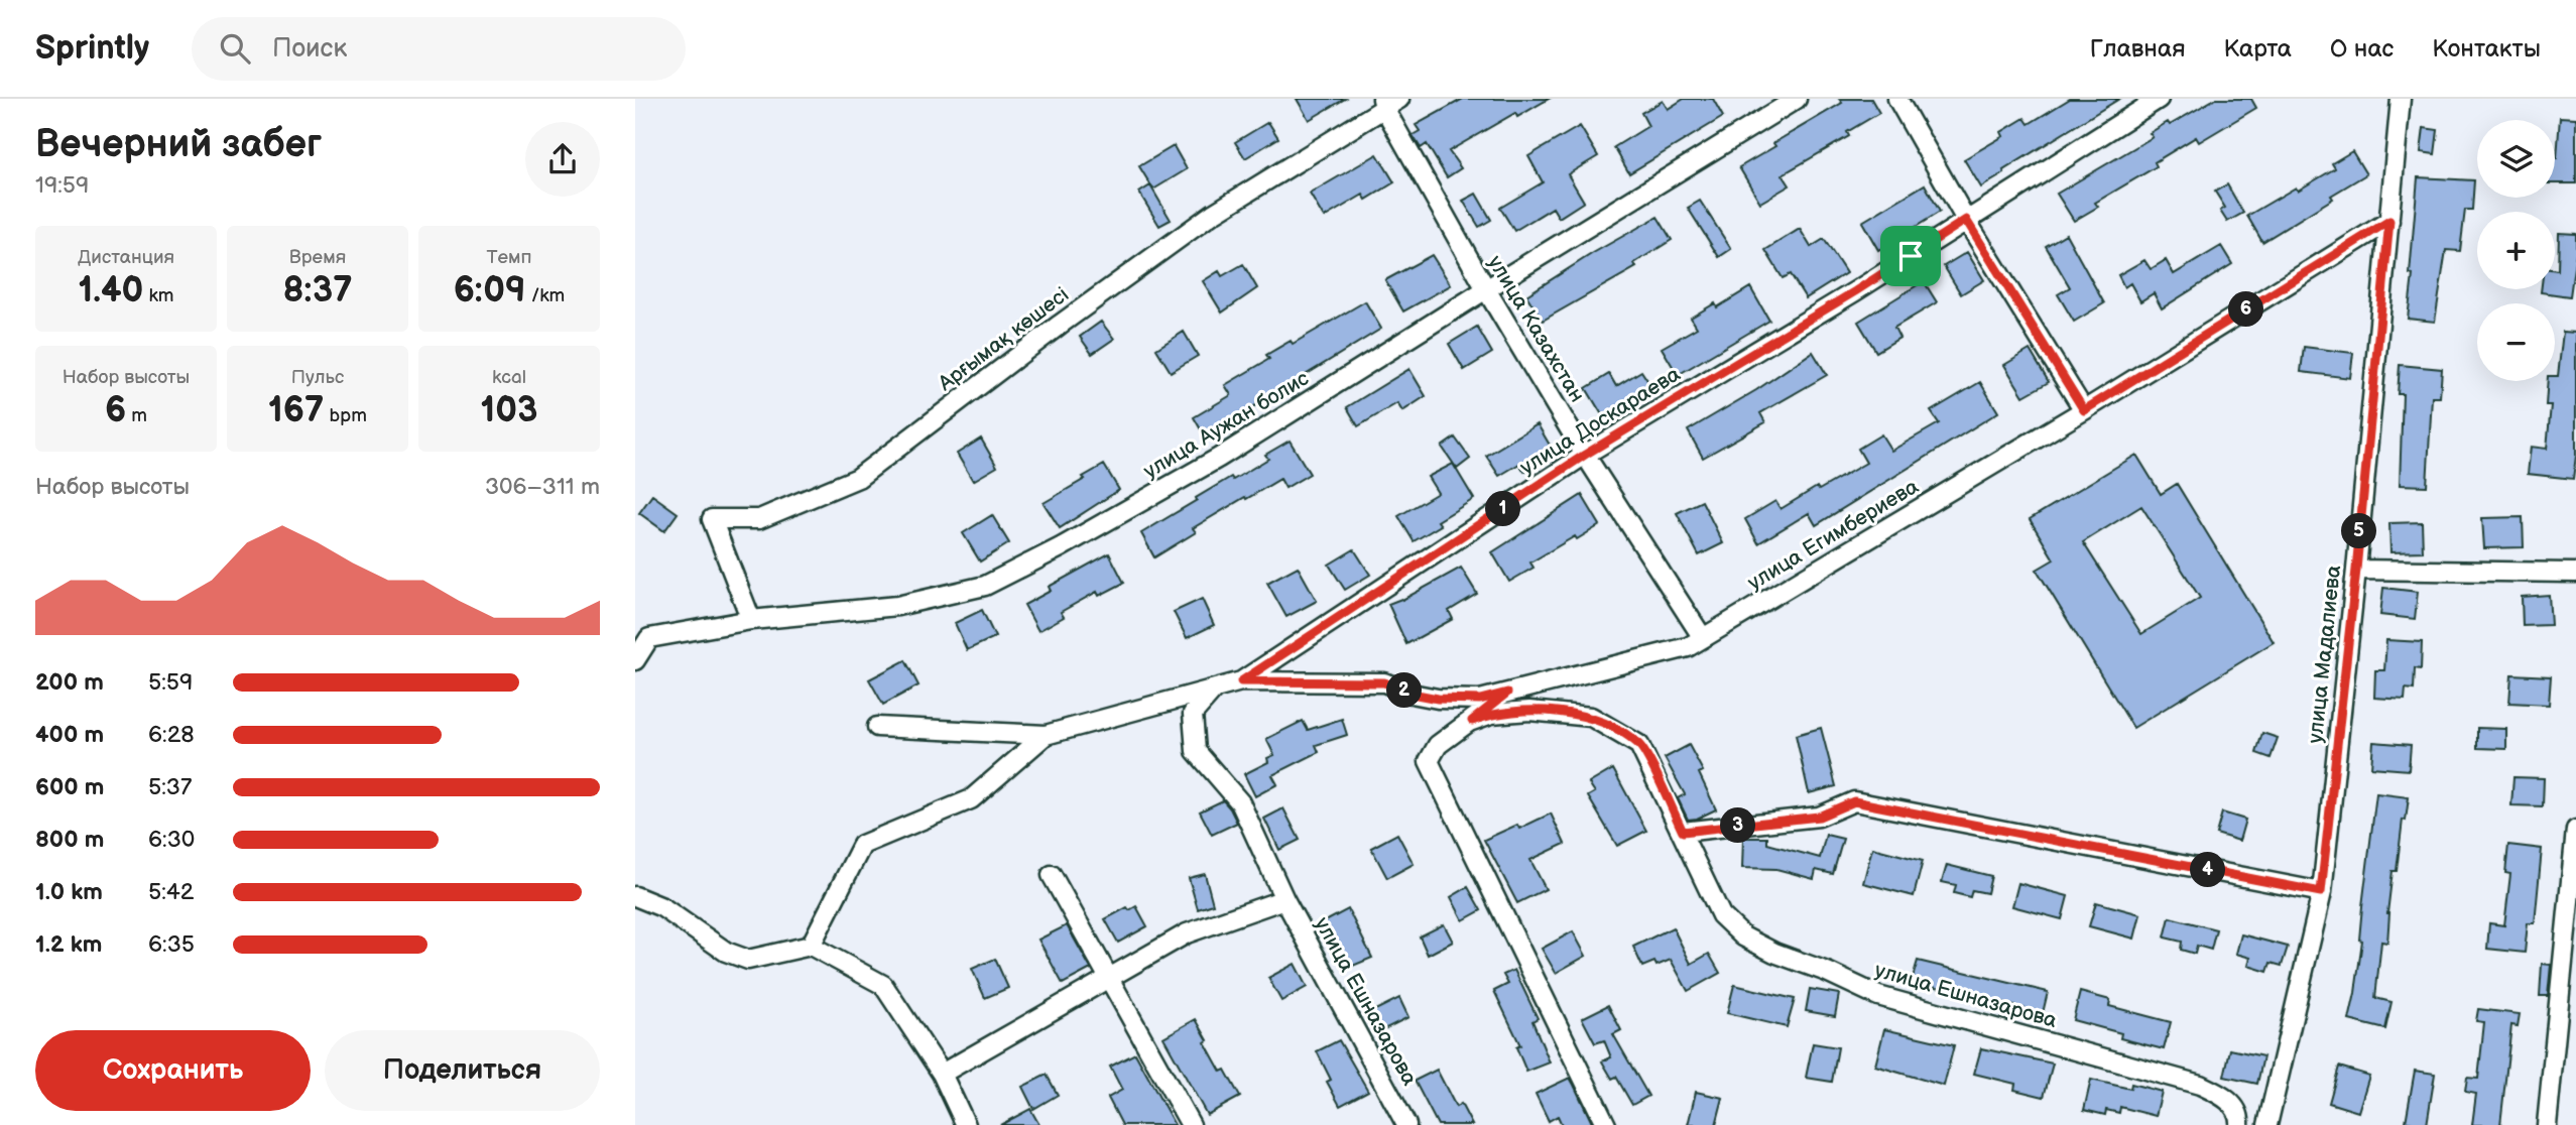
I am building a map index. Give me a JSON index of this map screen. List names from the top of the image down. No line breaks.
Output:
{"streets":{"street":["улица Казахстан","Арғымақ көшесі","улица Доскараева","улица Аужан болис","улица Егимбериева","улица Мадалиева","улица Ешназарова"]},"crossings":[["улица Казахстан","Арғымақ көшесі"],["улица Казахстан","улица Доскараева"],["улица Казахстан","улица Аужан болис"],["улица Казахстан","улица Егимбериева"],["Арғымақ көшесі","улица Аужан болис"],["улица Доскараева","улица Егимбериева"],["улица Доскараева","улица Ешназарова"],["улица Егимбериева","улица Мадалиева"],["улица Егимбериева","улица Ешназарова"]],"page":{"header":"Sprintly","search":"Поиск","nav":["Главная","Карта","О нас","Контакты"],"heading":["Вечерний забег","19:59"],"map_buttons":["+","−"],"stats":[["Дистанция","1.40 km"],["Время","8:37"],["Темп","6:09 /km"],["Набор высоты","6 m"],["Пульс","167 bpm"],["kcal","103"]],"pins":["6","1","5","2","3","4"],"chart":["Набор высоты","306–311 m"],"list":[{"name":"200 m","note":"5:59"},{"name":"400 m","note":"6:28"},{"name":"600 m","note":"5:37"},{"name":"800 m","note":"6:30"},{"name":"1.0 km","note":"5:42"},{"name":"1.2 km","note":"6:35"}],"buttons":["Сохранить","Поделиться"]}}
